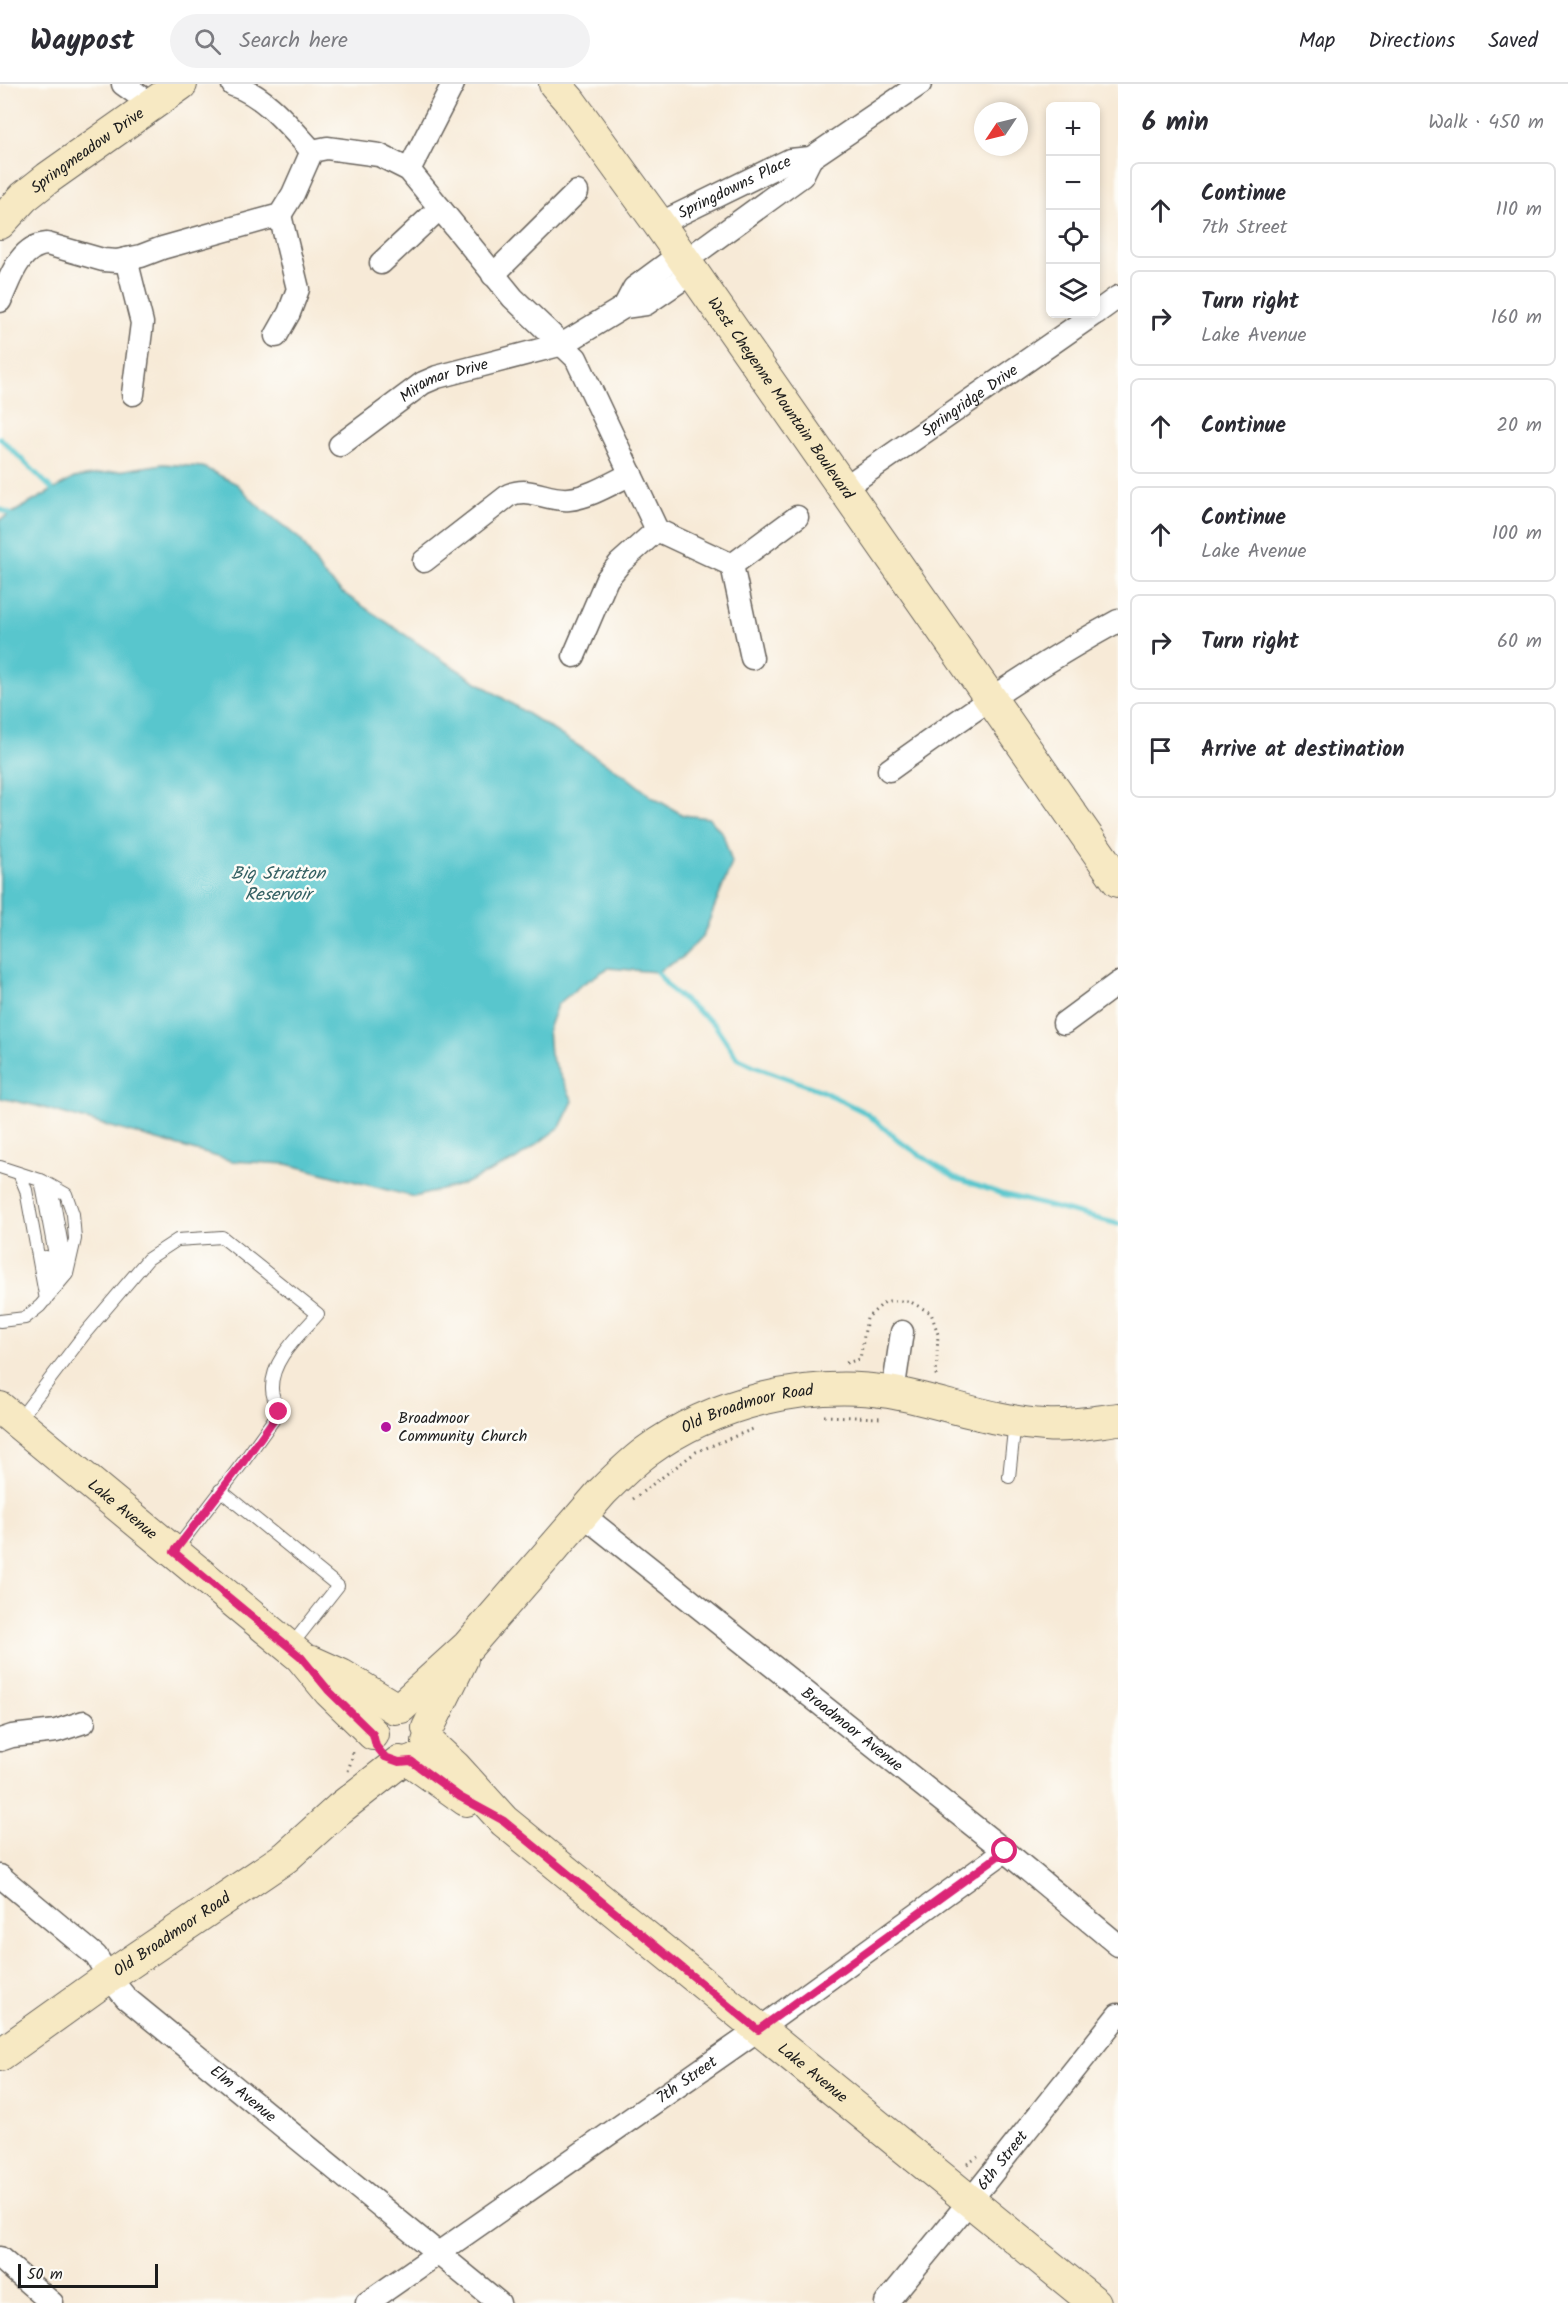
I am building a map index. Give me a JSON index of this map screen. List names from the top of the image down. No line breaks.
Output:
{"streets":{"street":["Springmeadow Drive","Springdowns Place","Miramar Drive","West Cheyenne Mountain Boulevard","Springridge Drive","Old Broadmoor Road","Lake Avenue","Broadmoor Avenue","7th Street","Elm Avenue","6th Street"]},"crossings":[["Springdowns Place","Miramar Drive"],["Springdowns Place","West Cheyenne Mountain Boulevard"],["Miramar Drive","West Cheyenne Mountain Boulevard"],["West Cheyenne Mountain Boulevard","Springridge Drive"],["Old Broadmoor Road","Lake Avenue"],["Old Broadmoor Road","Broadmoor Avenue"],["Old Broadmoor Road","Elm Avenue"],["Lake Avenue","7th Street"],["Lake Avenue","6th Street"],["Broadmoor Avenue","7th Street"],["7th Street","Elm Avenue"]],"water":["Big Stratton Reservoir"],"places":["Broadmoor Community Church"],"scale_bar":"50 m","north":"bottom left","page":{"header":"Waypost","search":"Search here","nav":["Map","Directions","Saved"],"heading":["6 min","Walk · 450 m"],"map_buttons":["+","−"],"list":[["Continue","7th Street","110 m"],["Turn right","Lake Avenue","160 m"],["Continue","20 m"],["Continue","Lake Avenue","100 m"],["Turn right","60 m"],"Arrive at destination"],"scale":"50 m"}}
